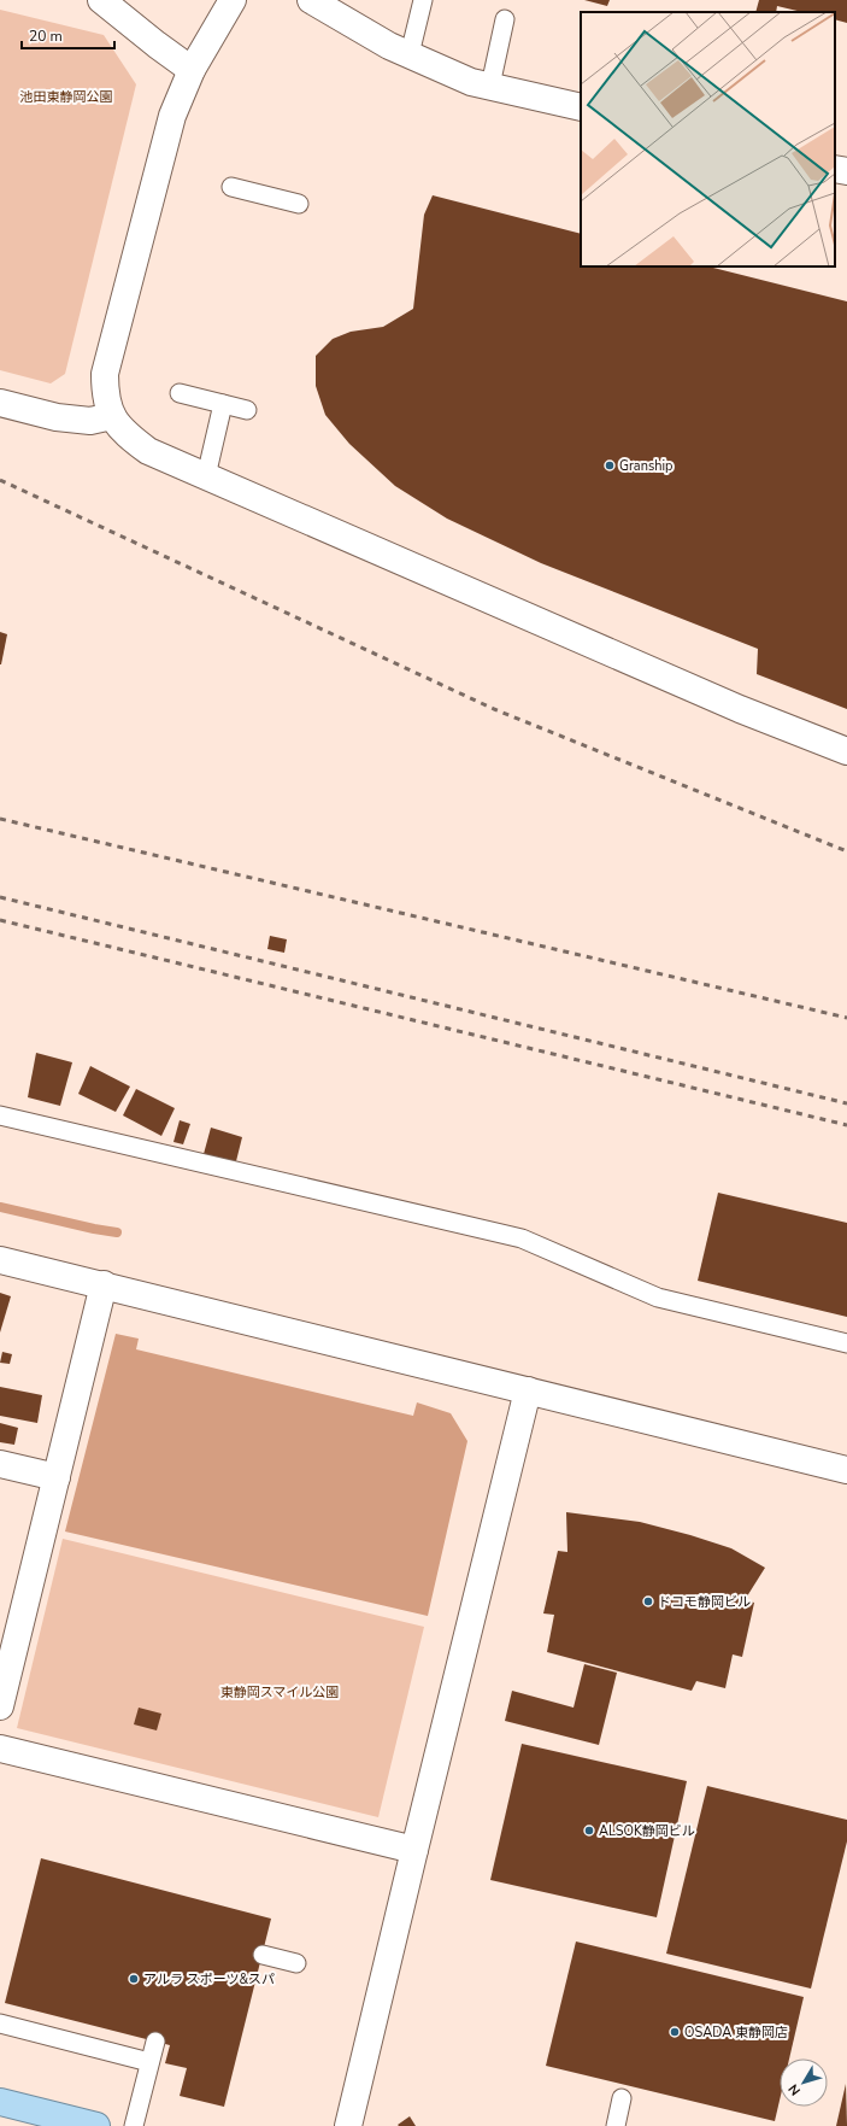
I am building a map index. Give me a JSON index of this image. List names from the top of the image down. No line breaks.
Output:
{"parks":["池田東静岡公園","東静岡スマイル公園"],"places":["Granship","ドコモ静岡ビル","ALSOK静岡ビル","アルラ スポーツ&スパ","OSADA 東静岡店"],"scale_bar":"20 m","north":"bottom left"}
